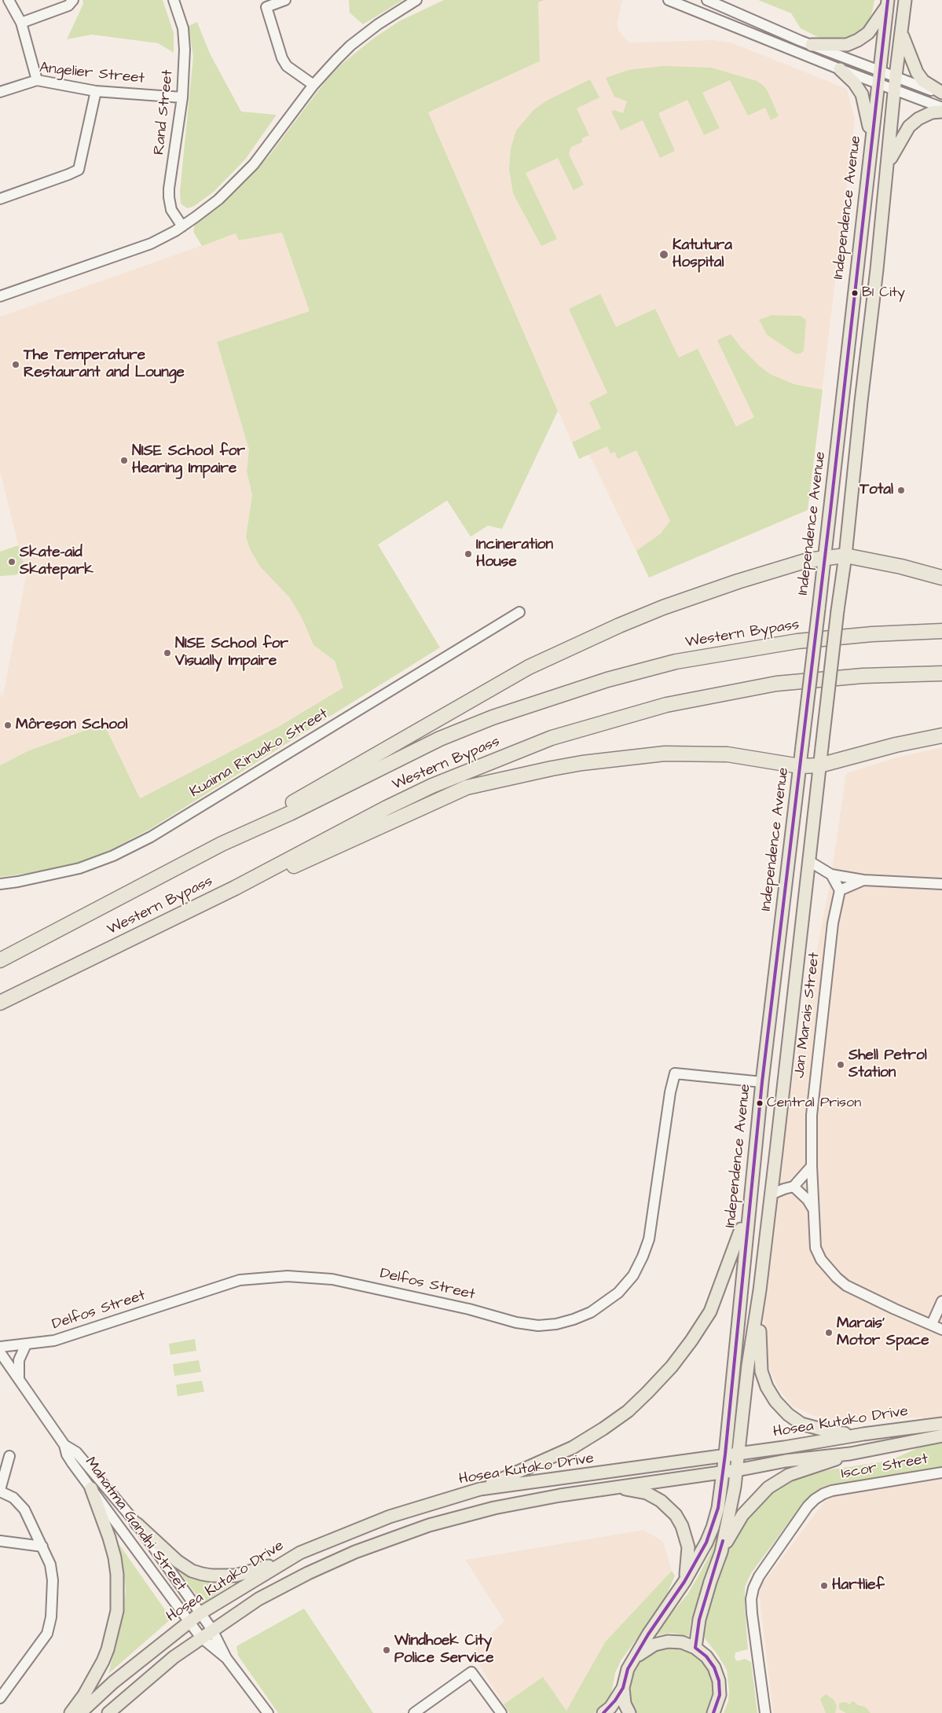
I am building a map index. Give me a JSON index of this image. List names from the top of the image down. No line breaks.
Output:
{"streets":{"highway":["Western Bypass"],"main road":["Independence Avenue","Hosea Kutako Drive"],"street":["Angelier Street","Rand Street","Kuaima Riruako Street","Jan Marais Street","Delfos Street","Iscor Street","Mahatma Gandhi Street"]},"crossings":[["Angelier Street","Rand Street"],["Independence Avenue","Delfos Street"],["Independence Avenue","Hosea Kutako Drive"],["Hosea Kutako Drive","Mahatma Gandhi Street"]],"places":["Katutura Hospital","B1 City","The Temperature Restaurant and Lounge","NISE School for Hearing Impaire","Total","Incineration House","Skate-aid Skatepark","NISE School for Visually Impaire","Môreson School","Shell Petrol Station","Central Prison","Marais' Motor Space","Hartlief","Windhoek City Police Service"]}
